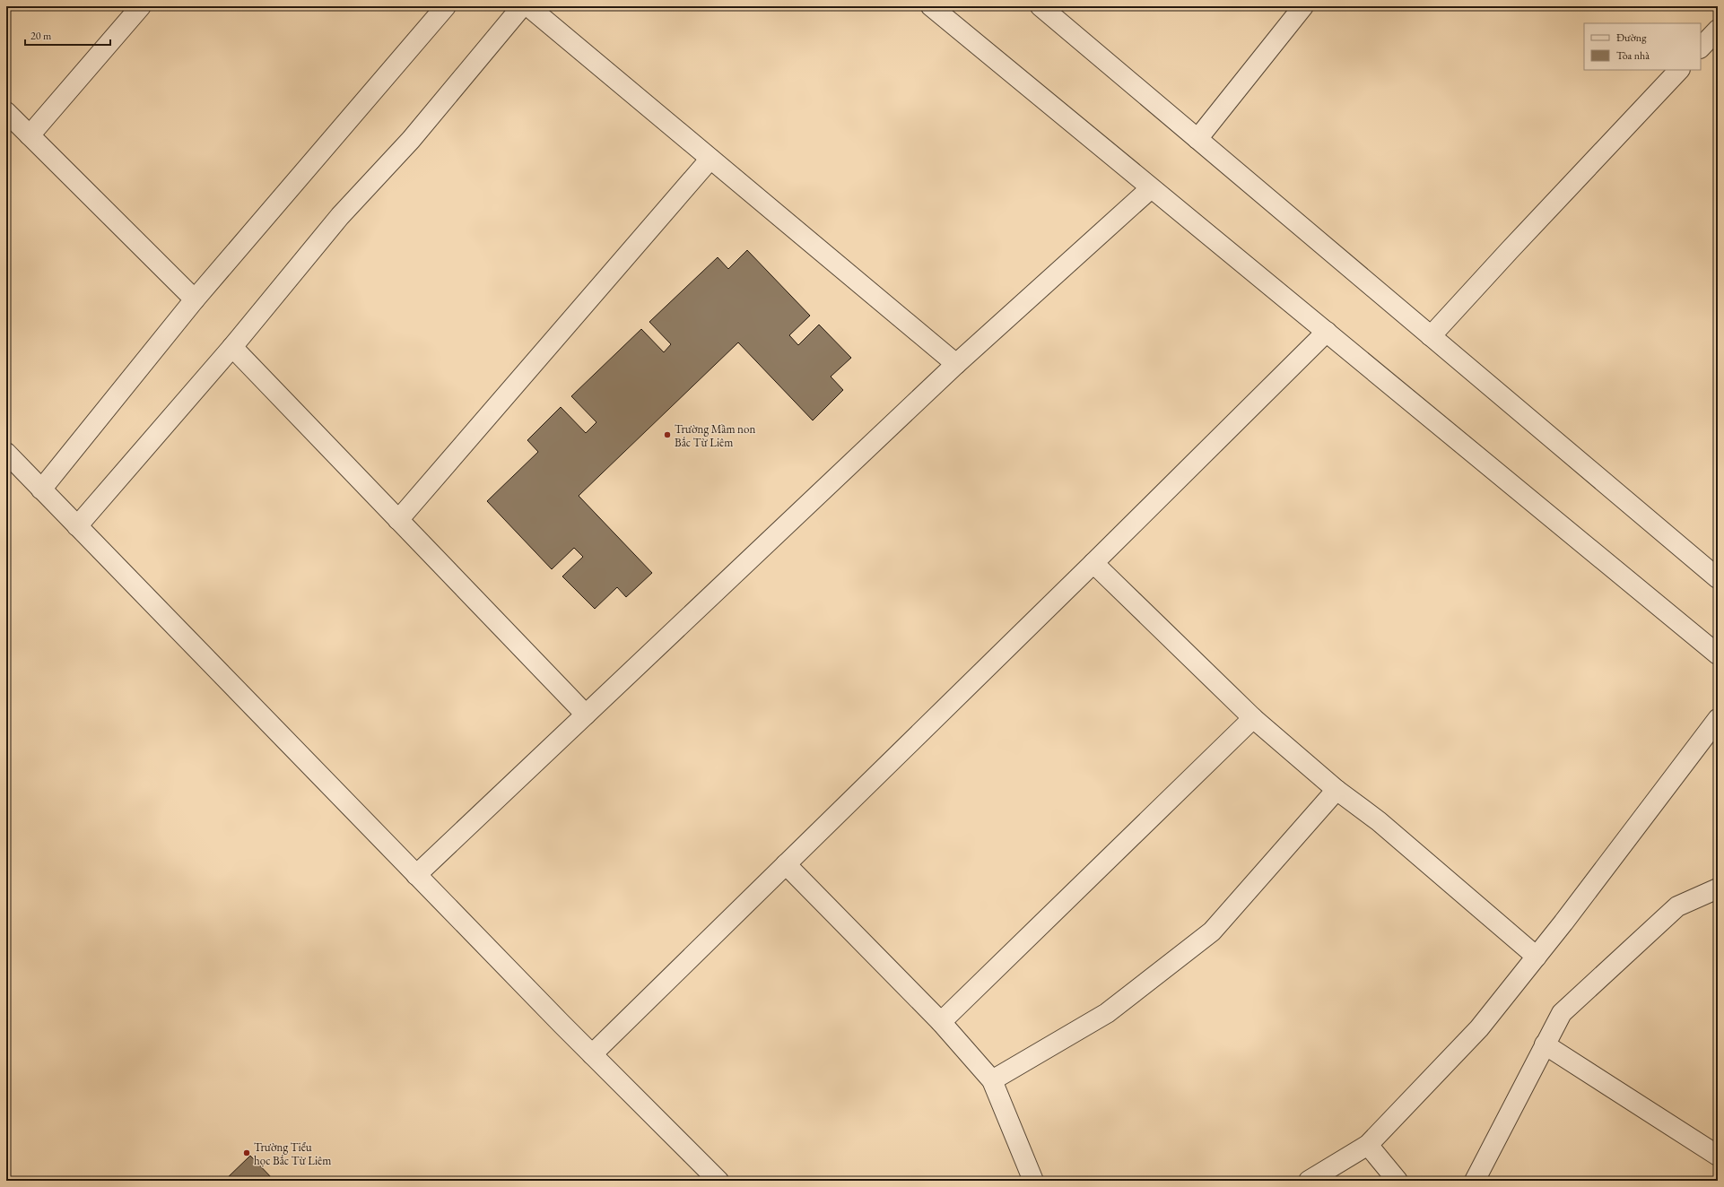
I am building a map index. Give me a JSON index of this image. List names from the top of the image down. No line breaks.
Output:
{"places":["Trường Mầm non Bắc Từ Liêm","Trường Tiểu học Bắc Từ Liêm"],"legend":["Đường","Tòa nhà"],"scale_bar":"20 m"}
